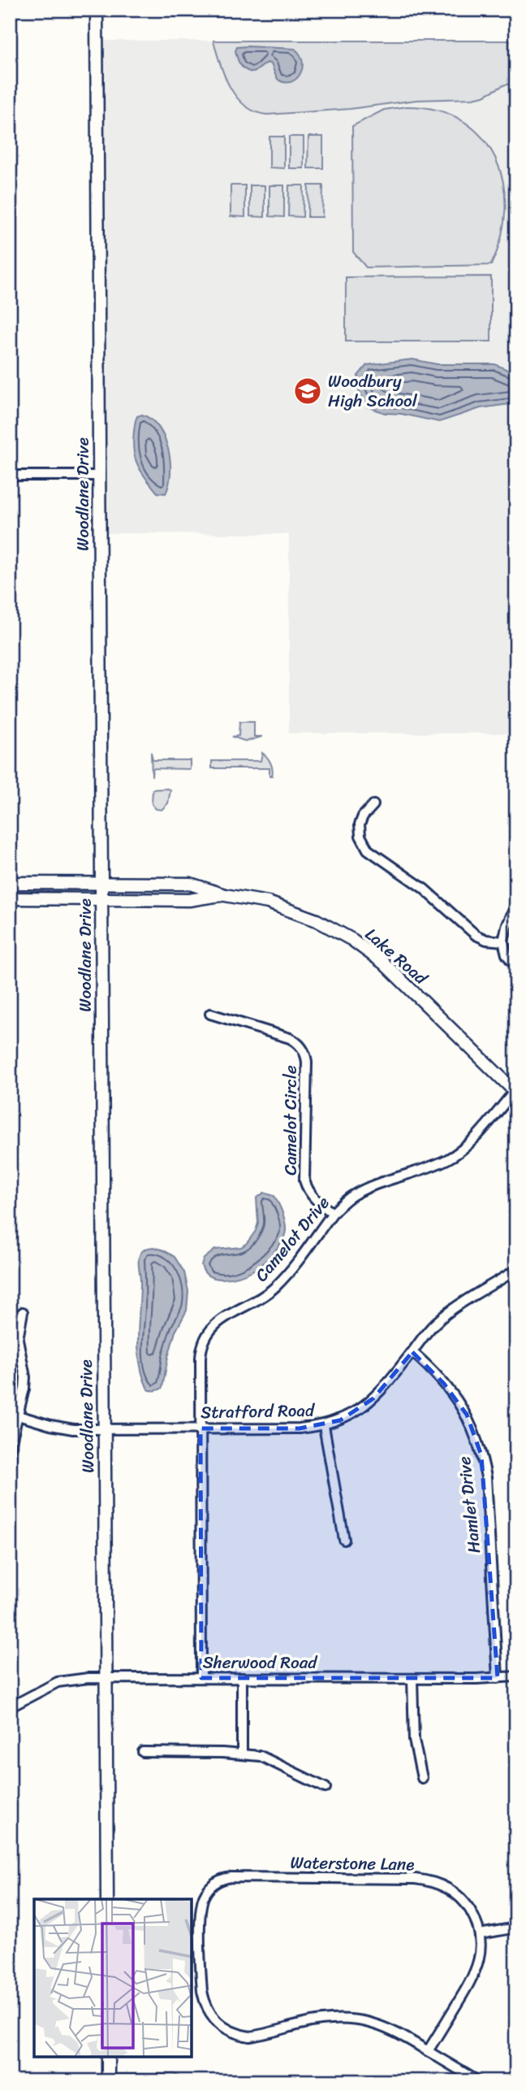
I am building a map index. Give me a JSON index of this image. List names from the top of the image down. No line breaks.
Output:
{"streets":{"street":["Woodlane Drive","Lake Road","Camelot Circle","Camelot Drive","Stratford Road","Hamlet Drive","Sherwood Road","Waterstone Lane"]},"crossings":[["Woodlane Drive","Lake Road"],["Woodlane Drive","Stratford Road"],["Woodlane Drive","Sherwood Road"],["Lake Road","Camelot Drive"],["Camelot Circle","Camelot Drive"],["Camelot Drive","Stratford Road"],["Camelot Drive","Sherwood Road"],["Stratford Road","Hamlet Drive"],["Hamlet Drive","Sherwood Road"]],"places":{"school or university":["Woodbury High School"]}}
